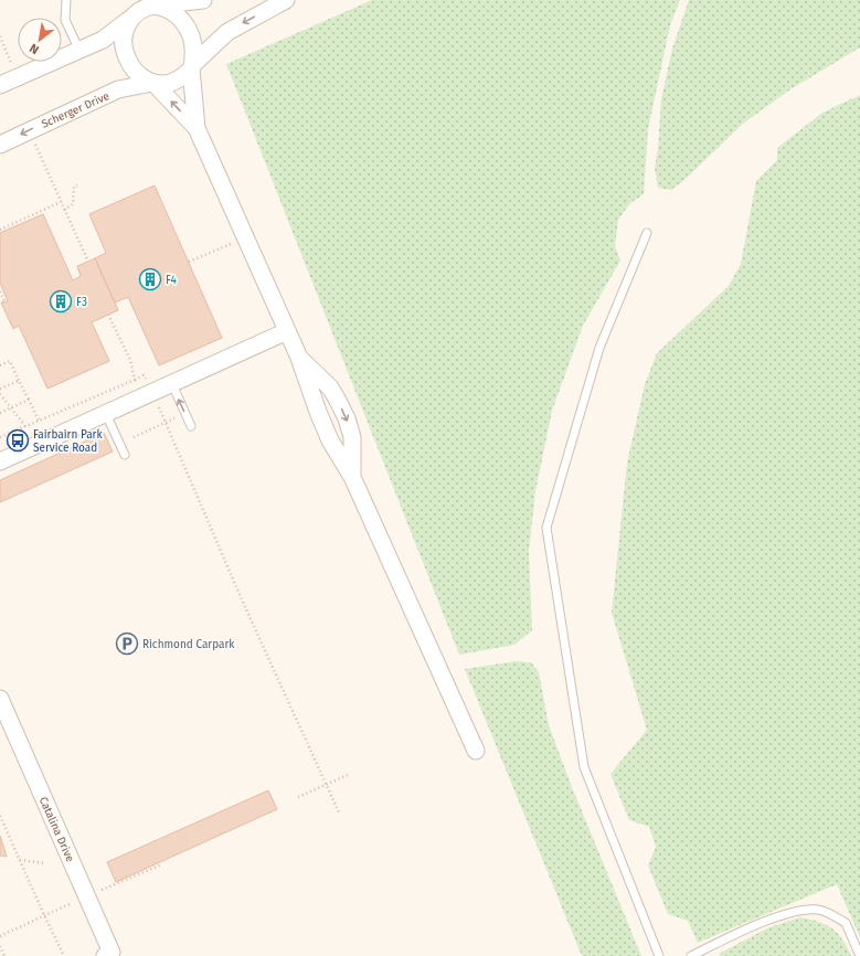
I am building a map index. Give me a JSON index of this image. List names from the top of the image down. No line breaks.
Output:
{"streets":{"street":["Scherger Drive","Catalina Drive"]},"places":{"building":["F4","F3"],"bus stop":["Fairbairn Park Service Road"],"parking":["Richmond Carpark"]},"north":"bottom left"}
